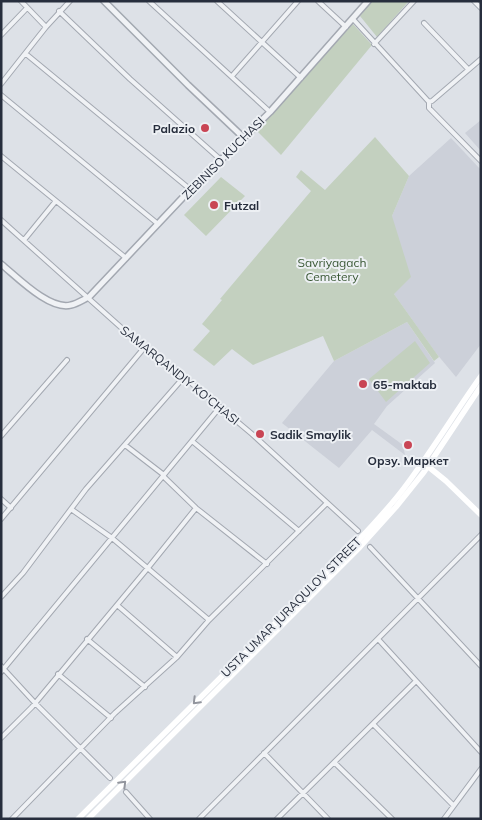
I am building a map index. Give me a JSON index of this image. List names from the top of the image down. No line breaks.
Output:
{"streets":{"main road":["USTA UMAR JURAQULOV STREET"],"street":["ZEBINISO KUCHASI","SAMARQANDIY KO'CHASI"]},"crossings":[["ZEBINISO KUCHASI","SAMARQANDIY KO'CHASI"]],"parks":["Savriyagach Cemetery"],"places":["Palazio","Futzal","65-maktab","Sadik Smaylik","Орзу. Маркет"]}
